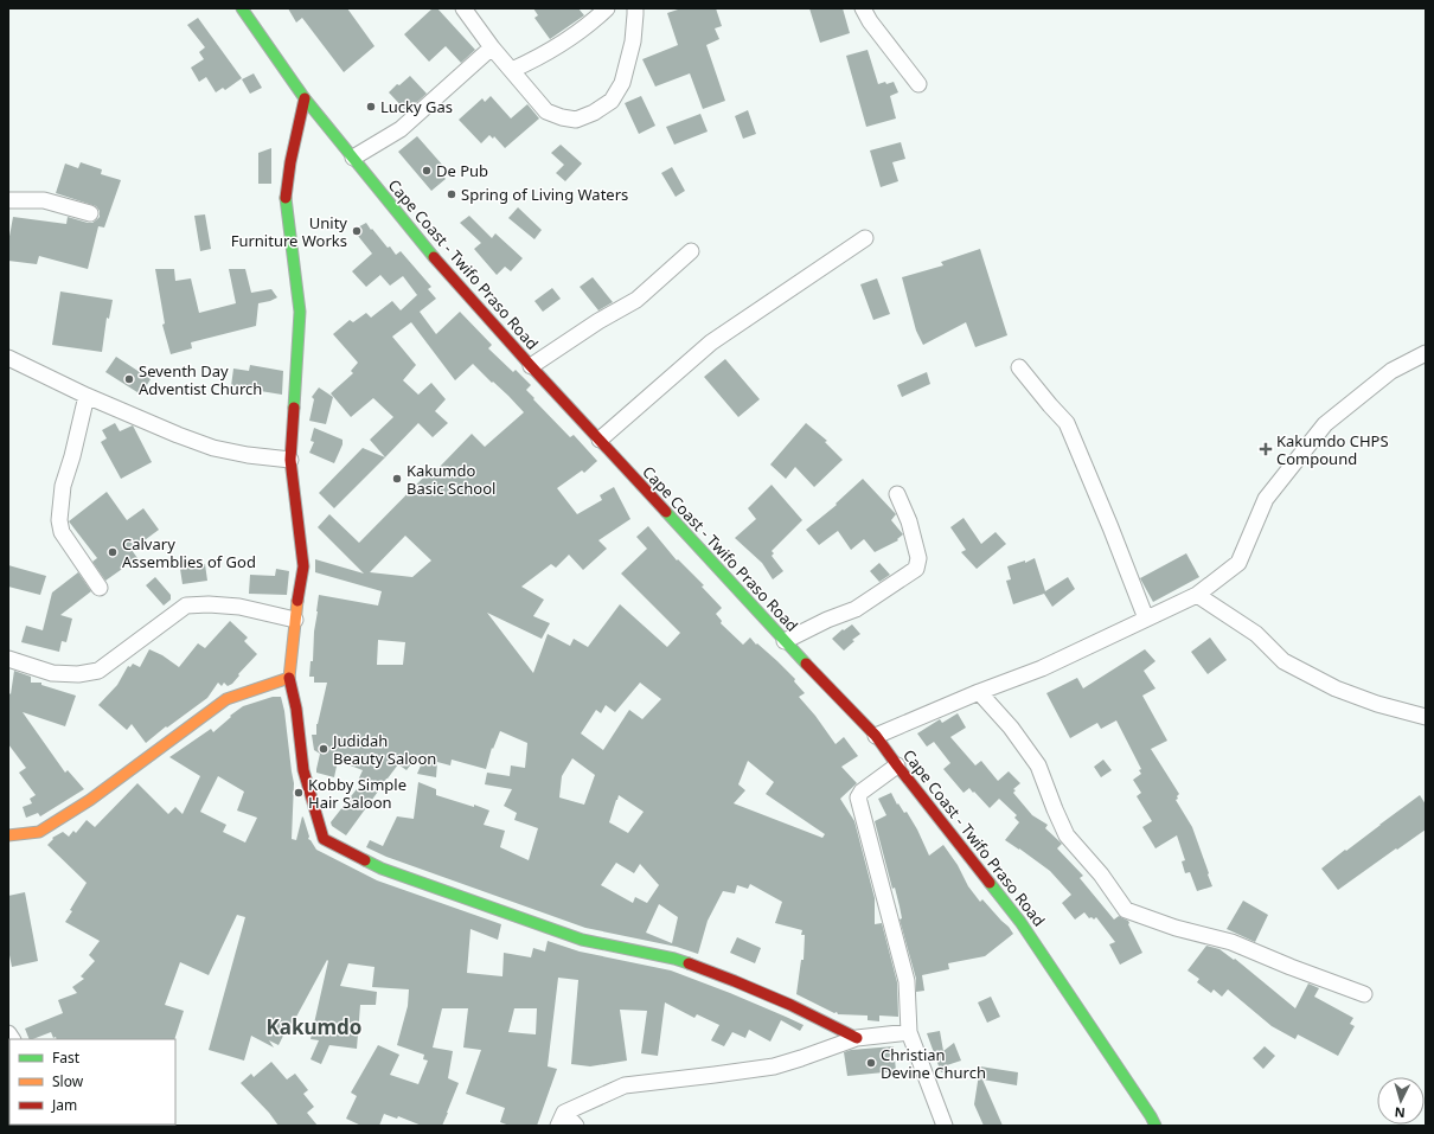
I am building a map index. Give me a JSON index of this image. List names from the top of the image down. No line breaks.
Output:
{"streets":{"street":["Cape Coast - Twifo Praso Road"]},"districts":["Kakumdo"],"places":{"other":["Lucky Gas","De Pub","Spring of Living Waters","Unity Furniture Works","Seventh Day Adventist Church","Kakumdo Basic School","Calvary Assemblies of God","Judidah Beauty Saloon","Kobby Simple Hair Saloon","Christian Devine Church"],"health":["Kakumdo CHPS Compound"]},"legend":["Fast","Slow","Jam"],"north":"bottom"}
